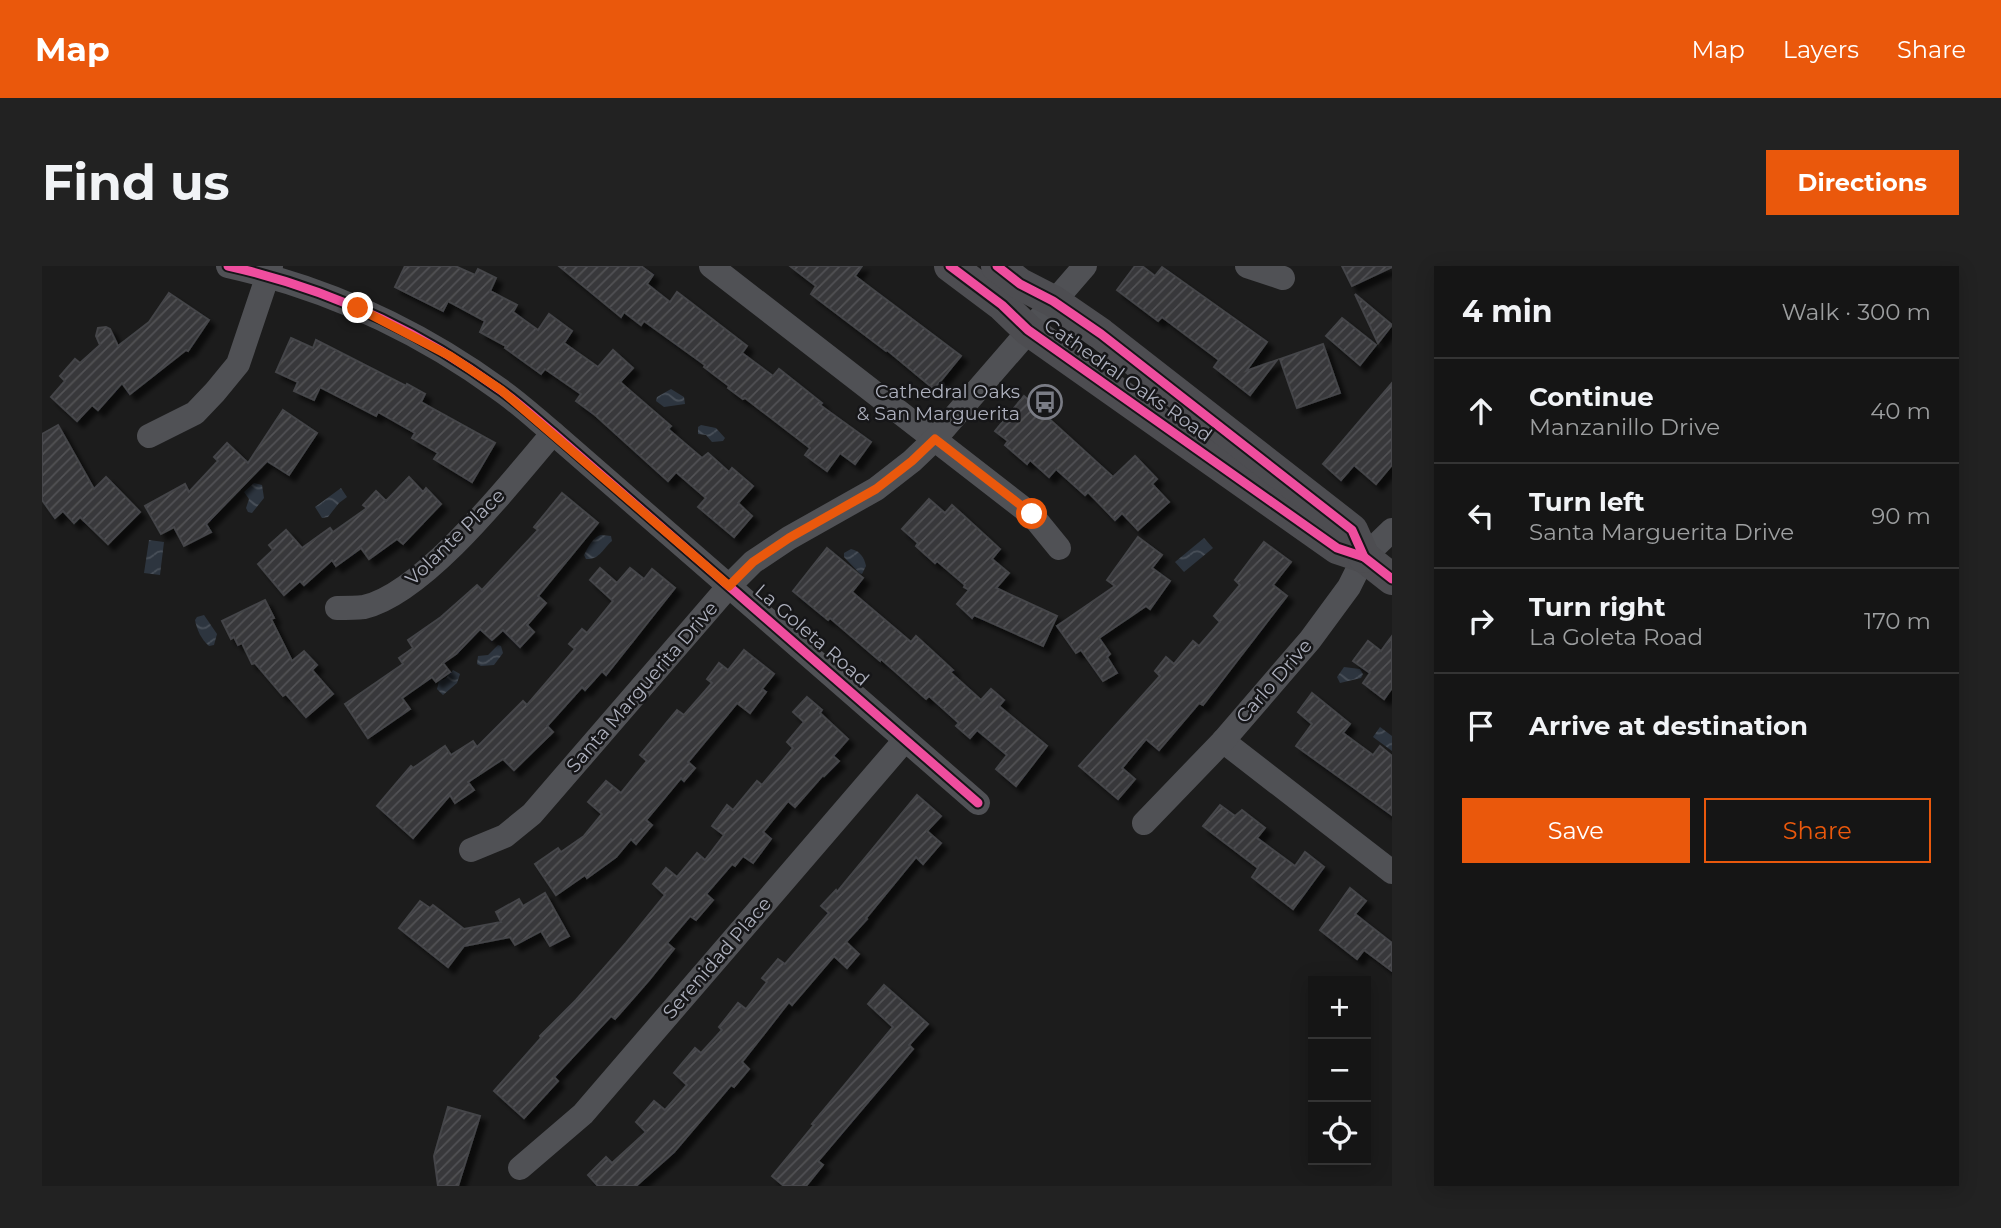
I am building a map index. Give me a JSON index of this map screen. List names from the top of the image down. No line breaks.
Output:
{"streets":{"main road":["Cathedral Oaks Road"],"street":["Volante Place","La Goleta Road","Carlo Drive","Santa Marguerita Drive","Serenidad Place"]},"crossings":[["Cathedral Oaks Road","Carlo Drive"],["Cathedral Oaks Road","Santa Marguerita Drive"],["Volante Place","La Goleta Road"],["La Goleta Road","Santa Marguerita Drive"],["La Goleta Road","Serenidad Place"]],"places":{"bus stop":["Cathedral Oaks & San Marguerita"]},"page":{"header":"Map","nav":["Map","Layers","Share"],"buttons":["Directions",["Save","Share"]],"title":"Find us","heading":["4 min","Walk · 300 m"],"list":[["Continue","Manzanillo Drive","40 m"],["Turn left","Santa Marguerita Drive","90 m"],["Turn right","La Goleta Road","170 m"],"Arrive at destination"],"map_buttons":["+","−"]}}
